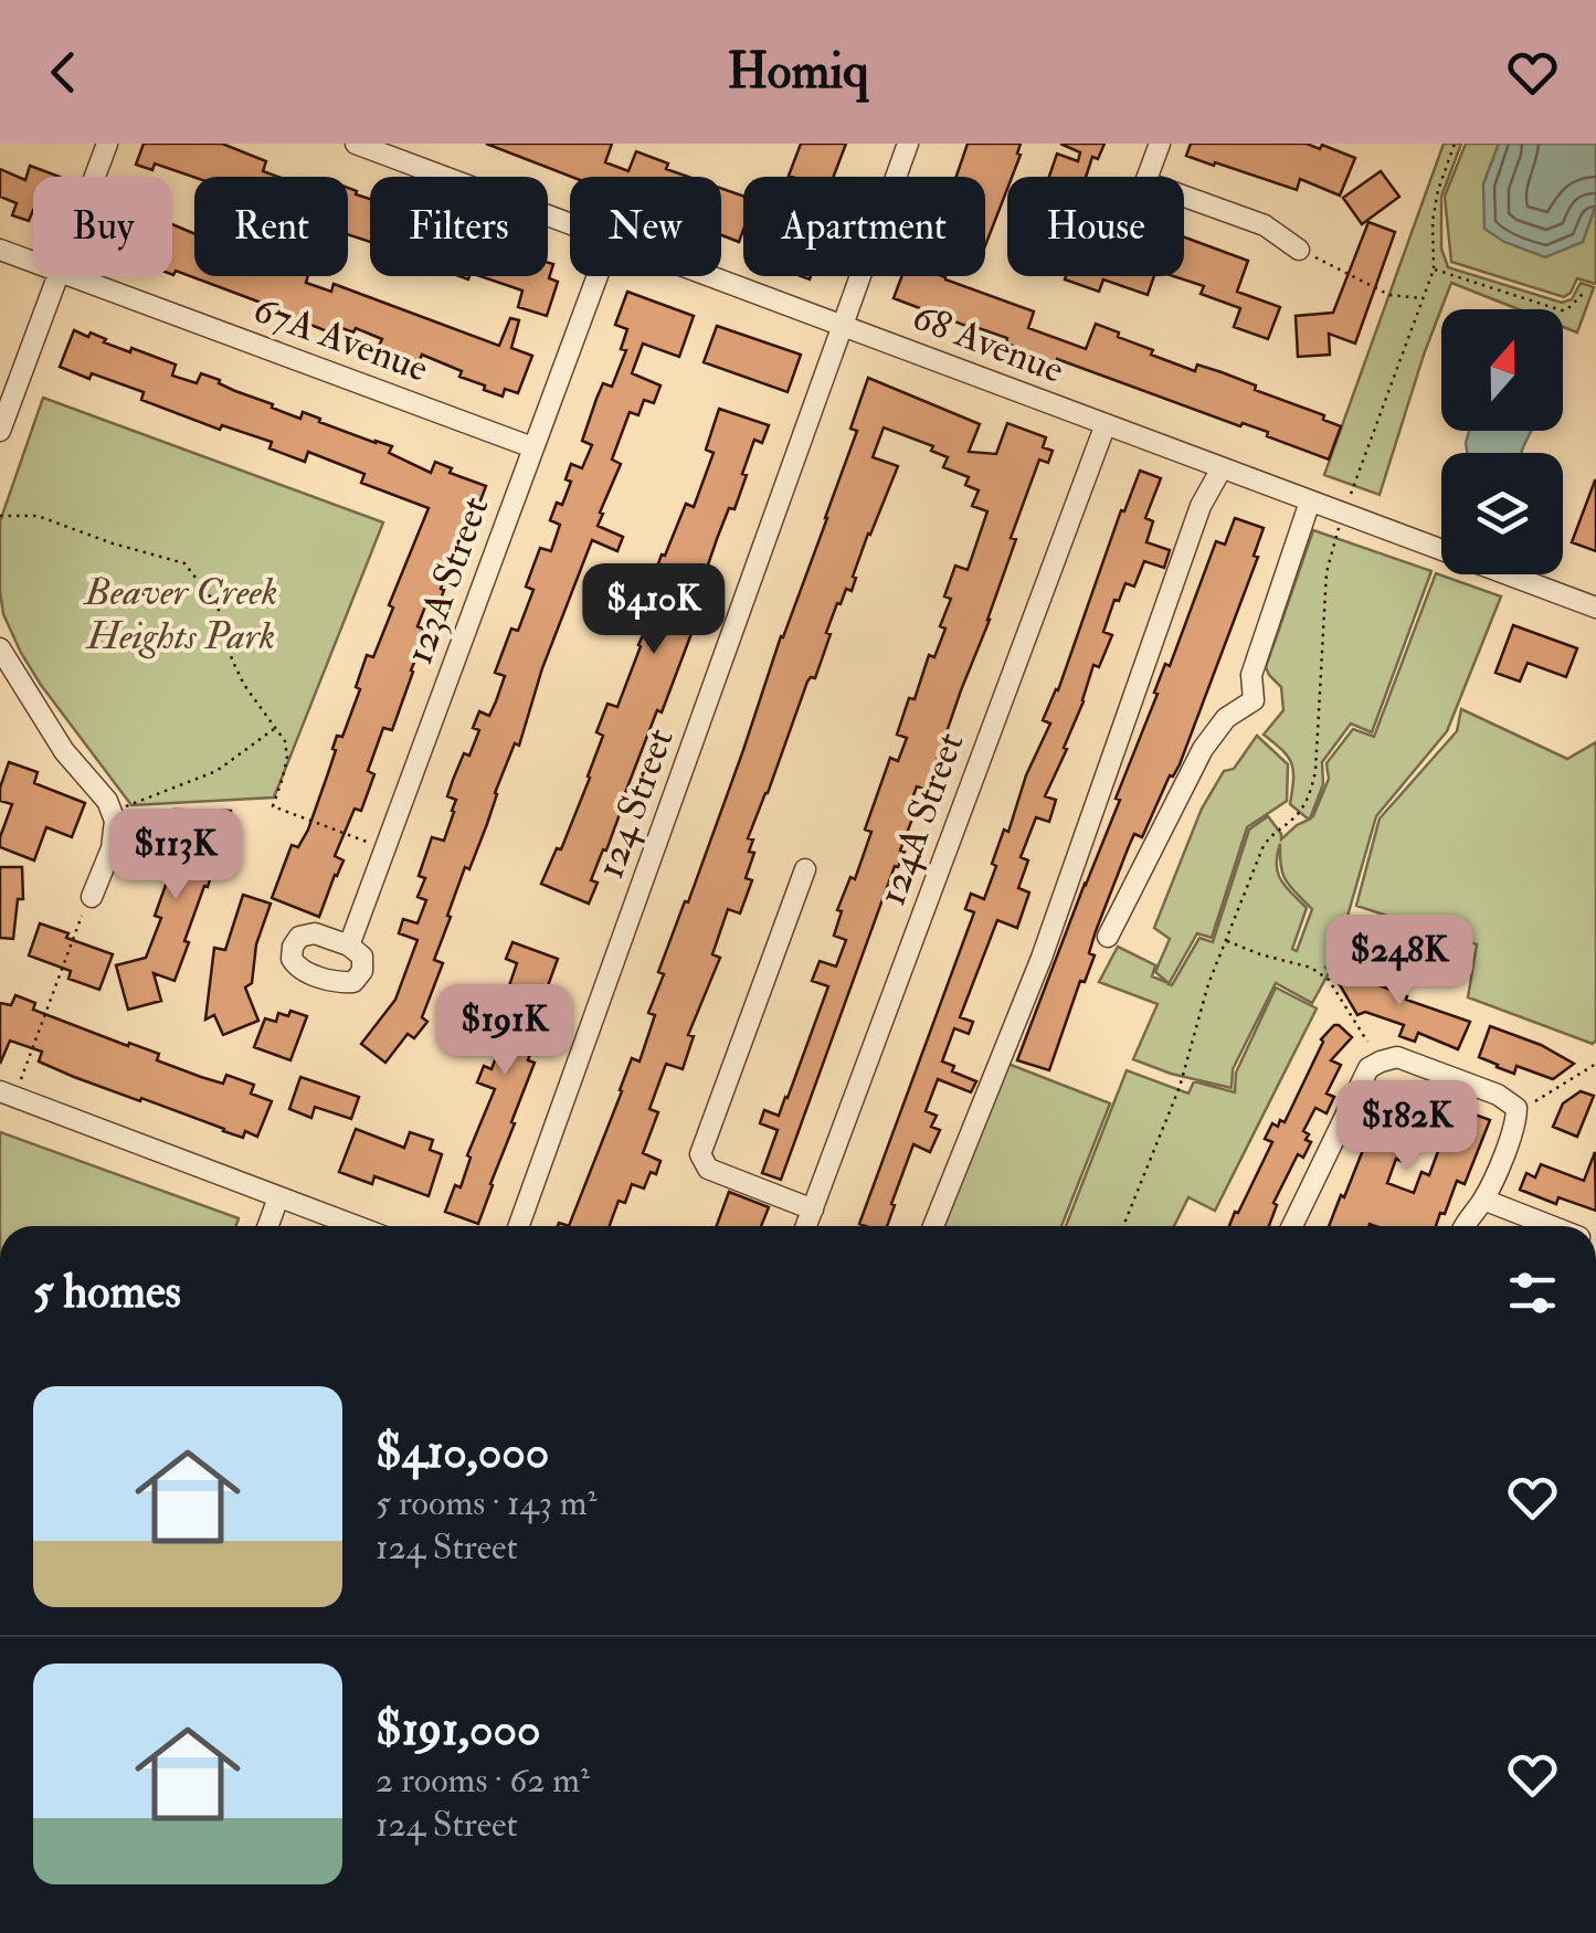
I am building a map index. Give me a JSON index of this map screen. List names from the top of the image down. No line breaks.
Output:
{"streets":{"street":["67A Avenue","68 Avenue","123A Street","124 Street","124A Street"]},"crossings":[["67A Avenue","123A Street"],["68 Avenue","124 Street"],["68 Avenue","124A Street"]],"parks":["Beaver Creek Heights Park"],"north":"top","page":{"header":"Homiq","chip":["Buy","Rent","Filters","New","Apartment","House"],"price":["$410K","$113K","$248K","$191K","$182K"],"heading":"5 homes","list":[{"name":"$410,000","note":"5 rooms · 143 m² · 124 Street"},{"name":"$191,000","note":"2 rooms · 62 m² · 124 Street"}]}}
